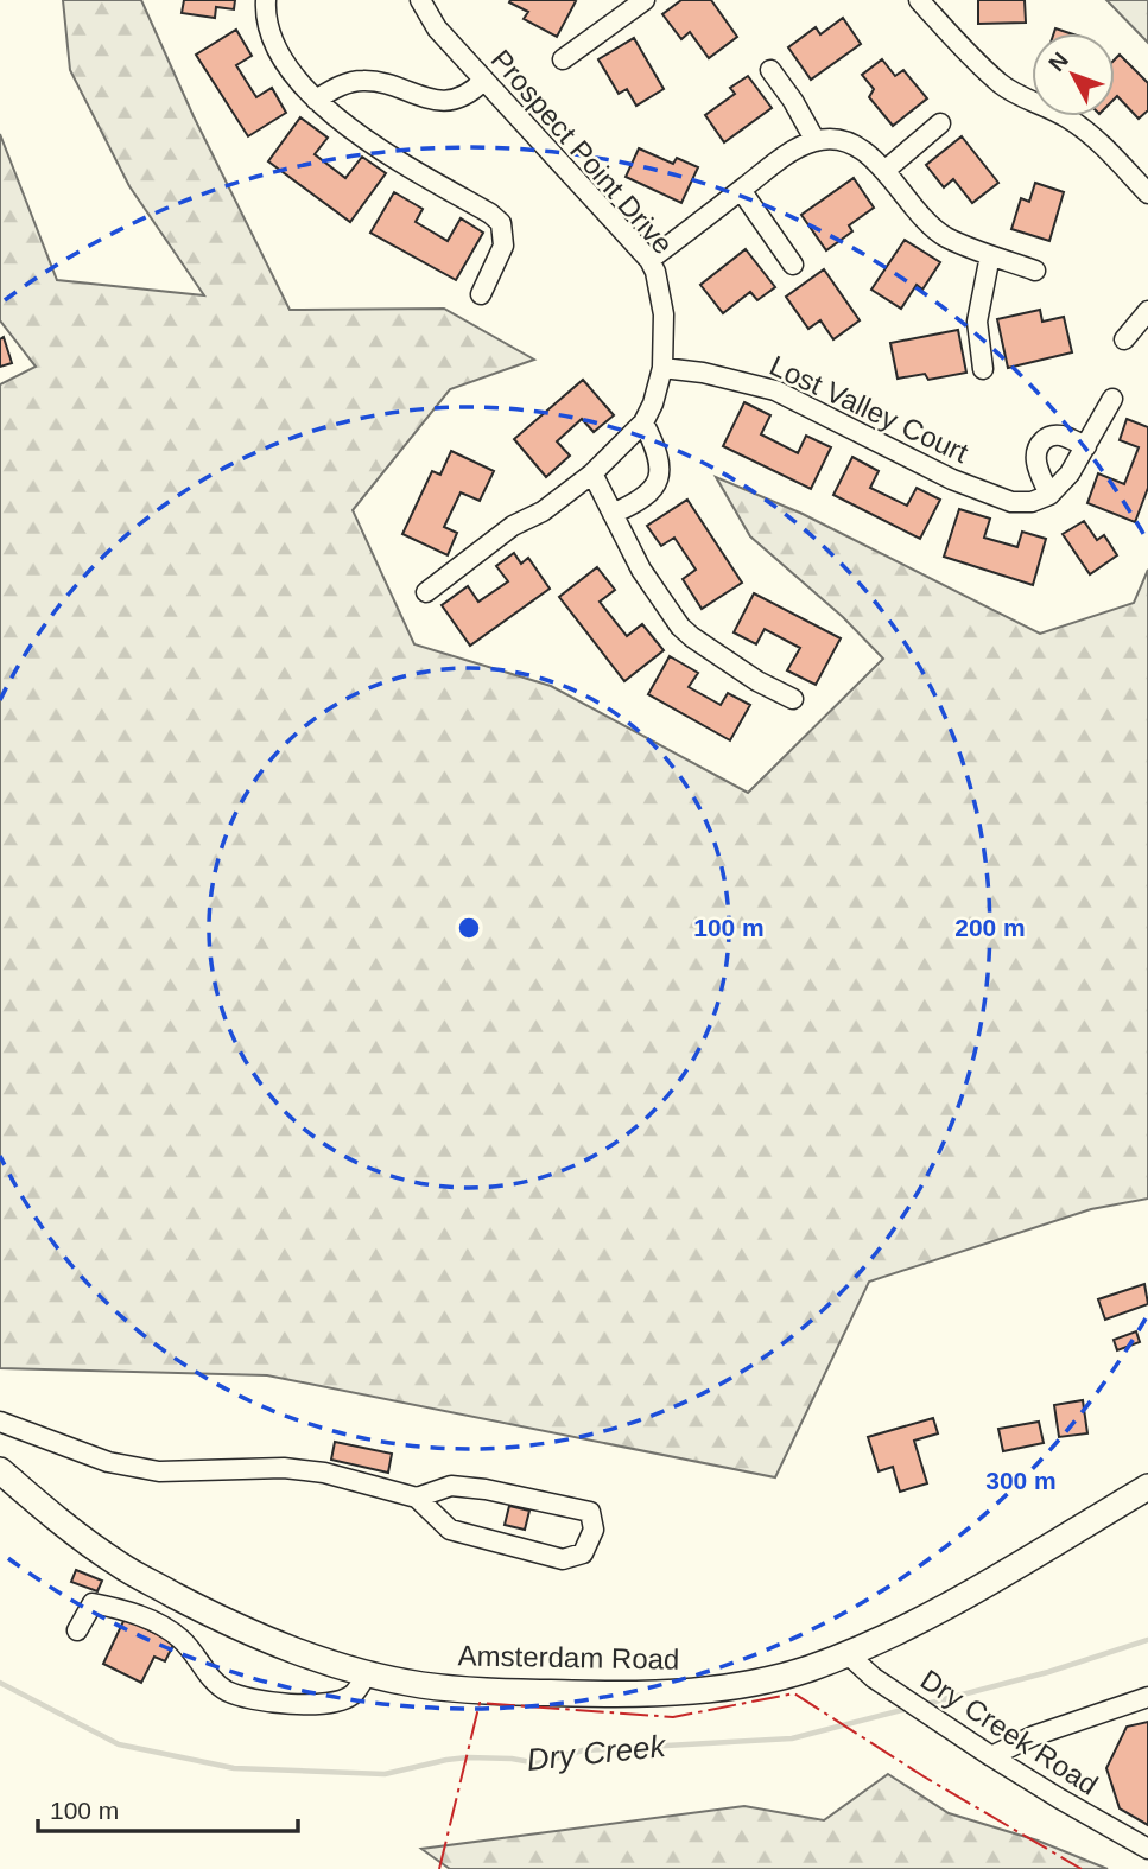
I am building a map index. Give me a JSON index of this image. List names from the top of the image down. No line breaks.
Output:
{"streets":{"main road":["Amsterdam Road"],"street":["Prospect Point Drive","Lost Valley Court","Dry Creek Road"]},"crossings":[["Prospect Point Drive","Lost Valley Court"],["Amsterdam Road","Dry Creek Road"]],"water":["Dry Creek"],"scale_bar":"100 m","north":"top left","rings":["100 m","200 m","300 m"]}
